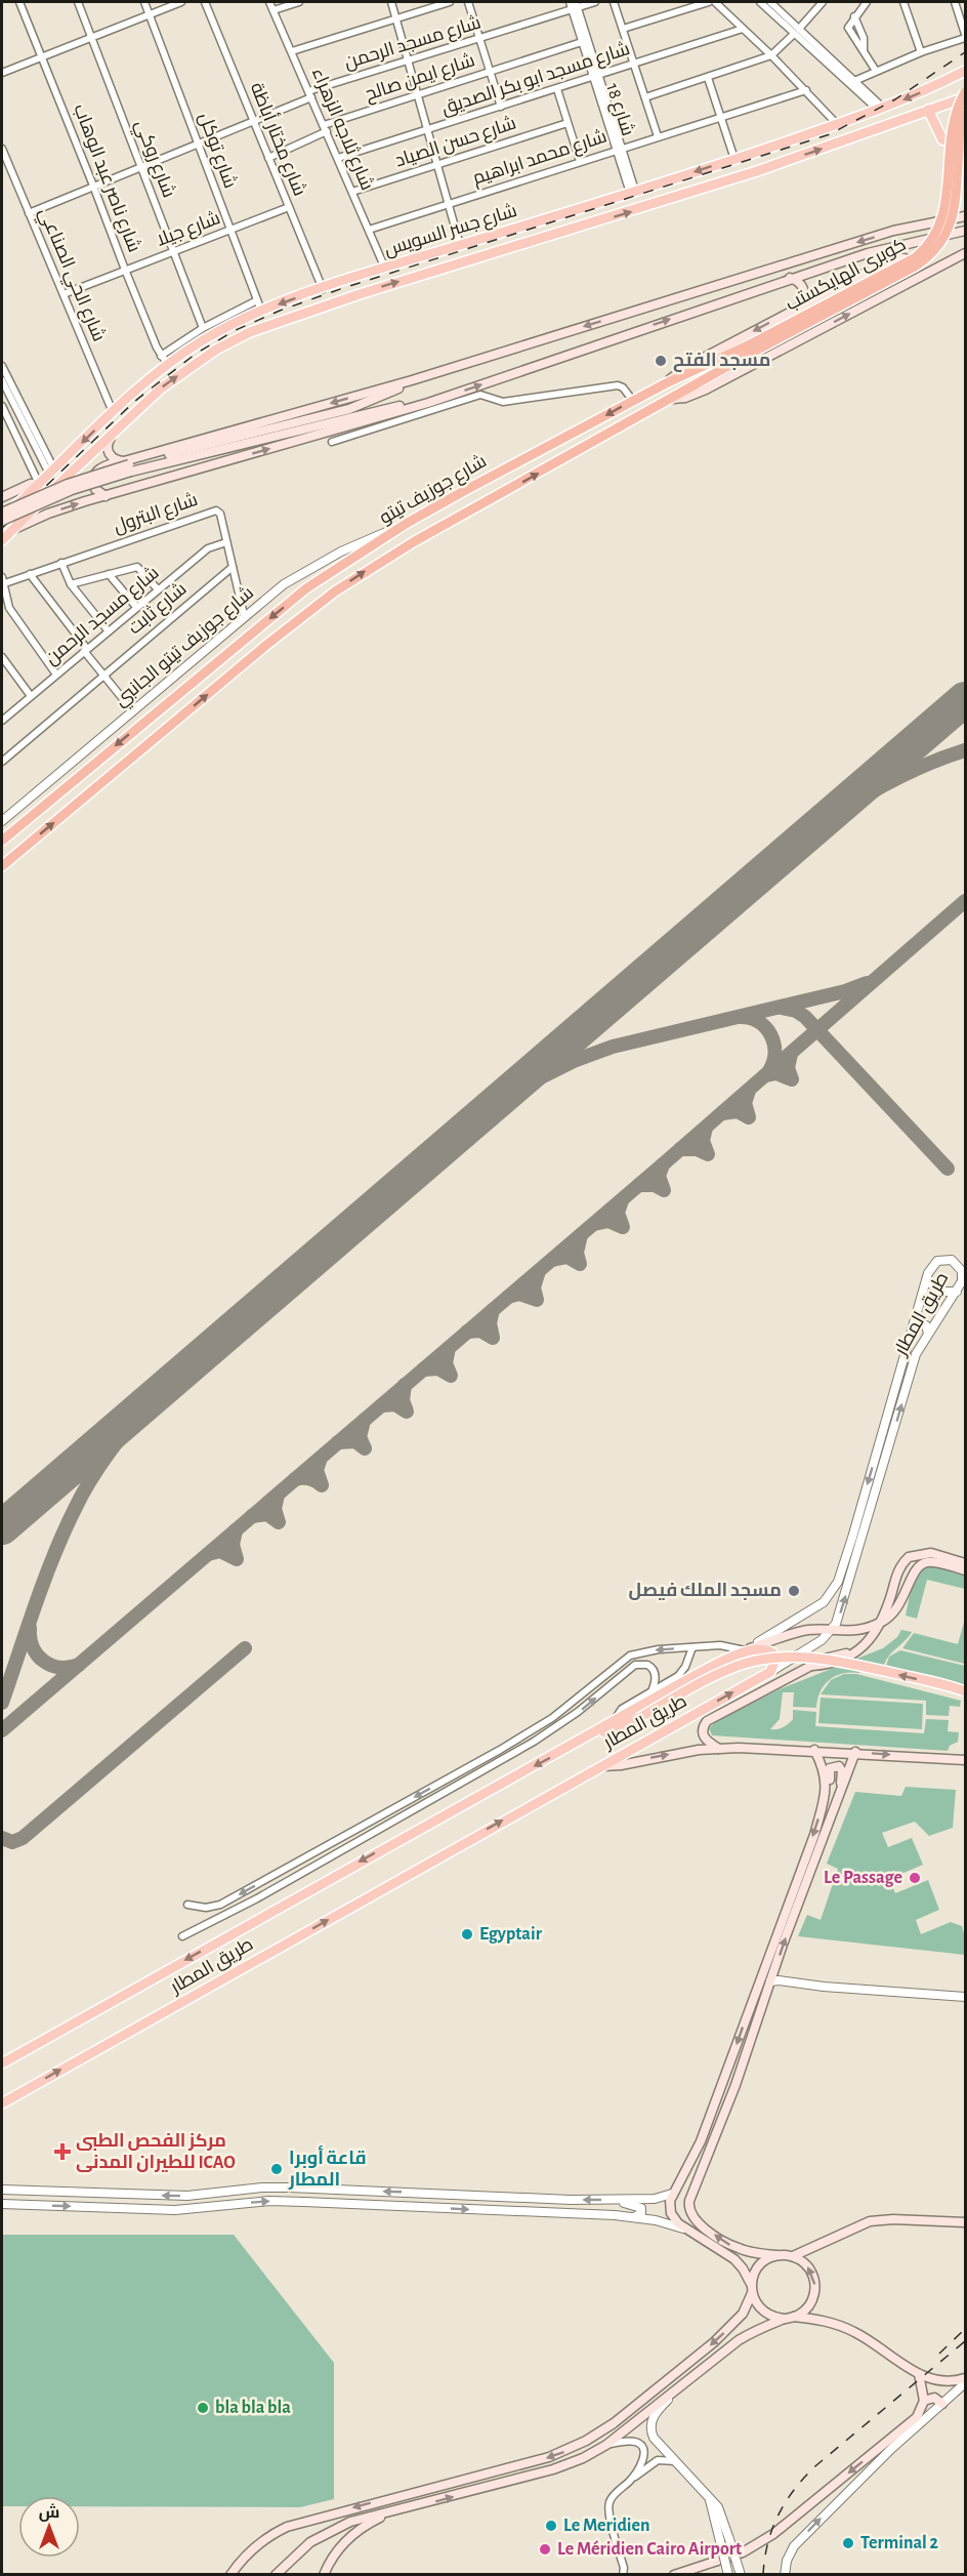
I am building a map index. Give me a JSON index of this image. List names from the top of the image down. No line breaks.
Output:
{"streets":{"highway":["كوبرى الهايكستب","شارع جوزيف تيتو"],"main road":["شارع جسر السويس","طريق المطار"],"street":["شارع مسجد الرحمن","شارع ايمن صالح","شارع مسجد ابو بكر الصديق","شارع 18","شارع ثلاجه الزهراء","شارع مختار أباظة","شارع حسن الصياد","شارع توكل","شارع محمد ابراهيم","شارع روكي","شارع ناصر عبد الوهاب","شارع جيلا","شارع الحي الصناعي","شارع البترول","شارع ثابت","شارع جوزيف تيتو الجانبي"]},"crossings":[["شارع مسجد الرحمن","شارع ايمن صالح"],["شارع مسجد الرحمن","شارع 18"],["شارع مسجد الرحمن","شارع ثلاجه الزهراء"],["شارع مسجد الرحمن","شارع مختار أباظة"],["شارع مسجد الرحمن","شارع توكل"],["شارع مسجد الرحمن","شارع روكي"],["شارع مسجد الرحمن","شارع ناصر عبد الوهاب"],["شارع مسجد الرحمن","شارع الحي الصناعي"],["شارع مسجد الرحمن","شارع البترول"],["شارع ايمن صالح","شارع مسجد ابو بكر الصديق"],["شارع ايمن صالح","شارع ثلاجه الزهراء"],["شارع ايمن صالح","شارع مختار أباظة"],["شارع مسجد ابو بكر الصديق","شارع 18"],["شارع مسجد ابو بكر الصديق","شارع ثلاجه الزهراء"],["شارع 18","شارع محمد ابراهيم"],["شارع 18","شارع جسر السويس"],["شارع ثلاجه الزهراء","شارع حسن الصياد"],["شارع ثلاجه الزهراء","شارع محمد ابراهيم"],["شارع ثلاجه الزهراء","شارع جسر السويس"],["شارع مختار أباظة","شارع جيلا"],["شارع مختار أباظة","شارع جسر السويس"],["شارع توكل","شارع جيلا"],["شارع توكل","شارع جسر السويس"],["شارع روكي","شارع جيلا"],["شارع ناصر عبد الوهاب","شارع جيلا"],["شارع ناصر عبد الوهاب","شارع جسر السويس"],["شارع جيلا","شارع الحي الصناعي"],["شارع جسر السويس","شارع الحي الصناعي"],["كوبرى الهايكستب","شارع جوزيف تيتو"],["شارع جوزيف تيتو","شارع جوزيف تيتو الجانبي"],["شارع البترول","شارع ثابت"],["شارع البترول","شارع جوزيف تيتو الجانبي"]],"places":{"other":["مسجد الفتح","مسجد الملك فيصل","Le Passage","Egyptair","قاعة أوبرا المطار","bla bla bla","Le Meridien","Terminal 2","Le Méridien Cairo Airport"],"health":["مركز الفحص الطبى للطيران المدنى ICAO"]},"north":"top"}
